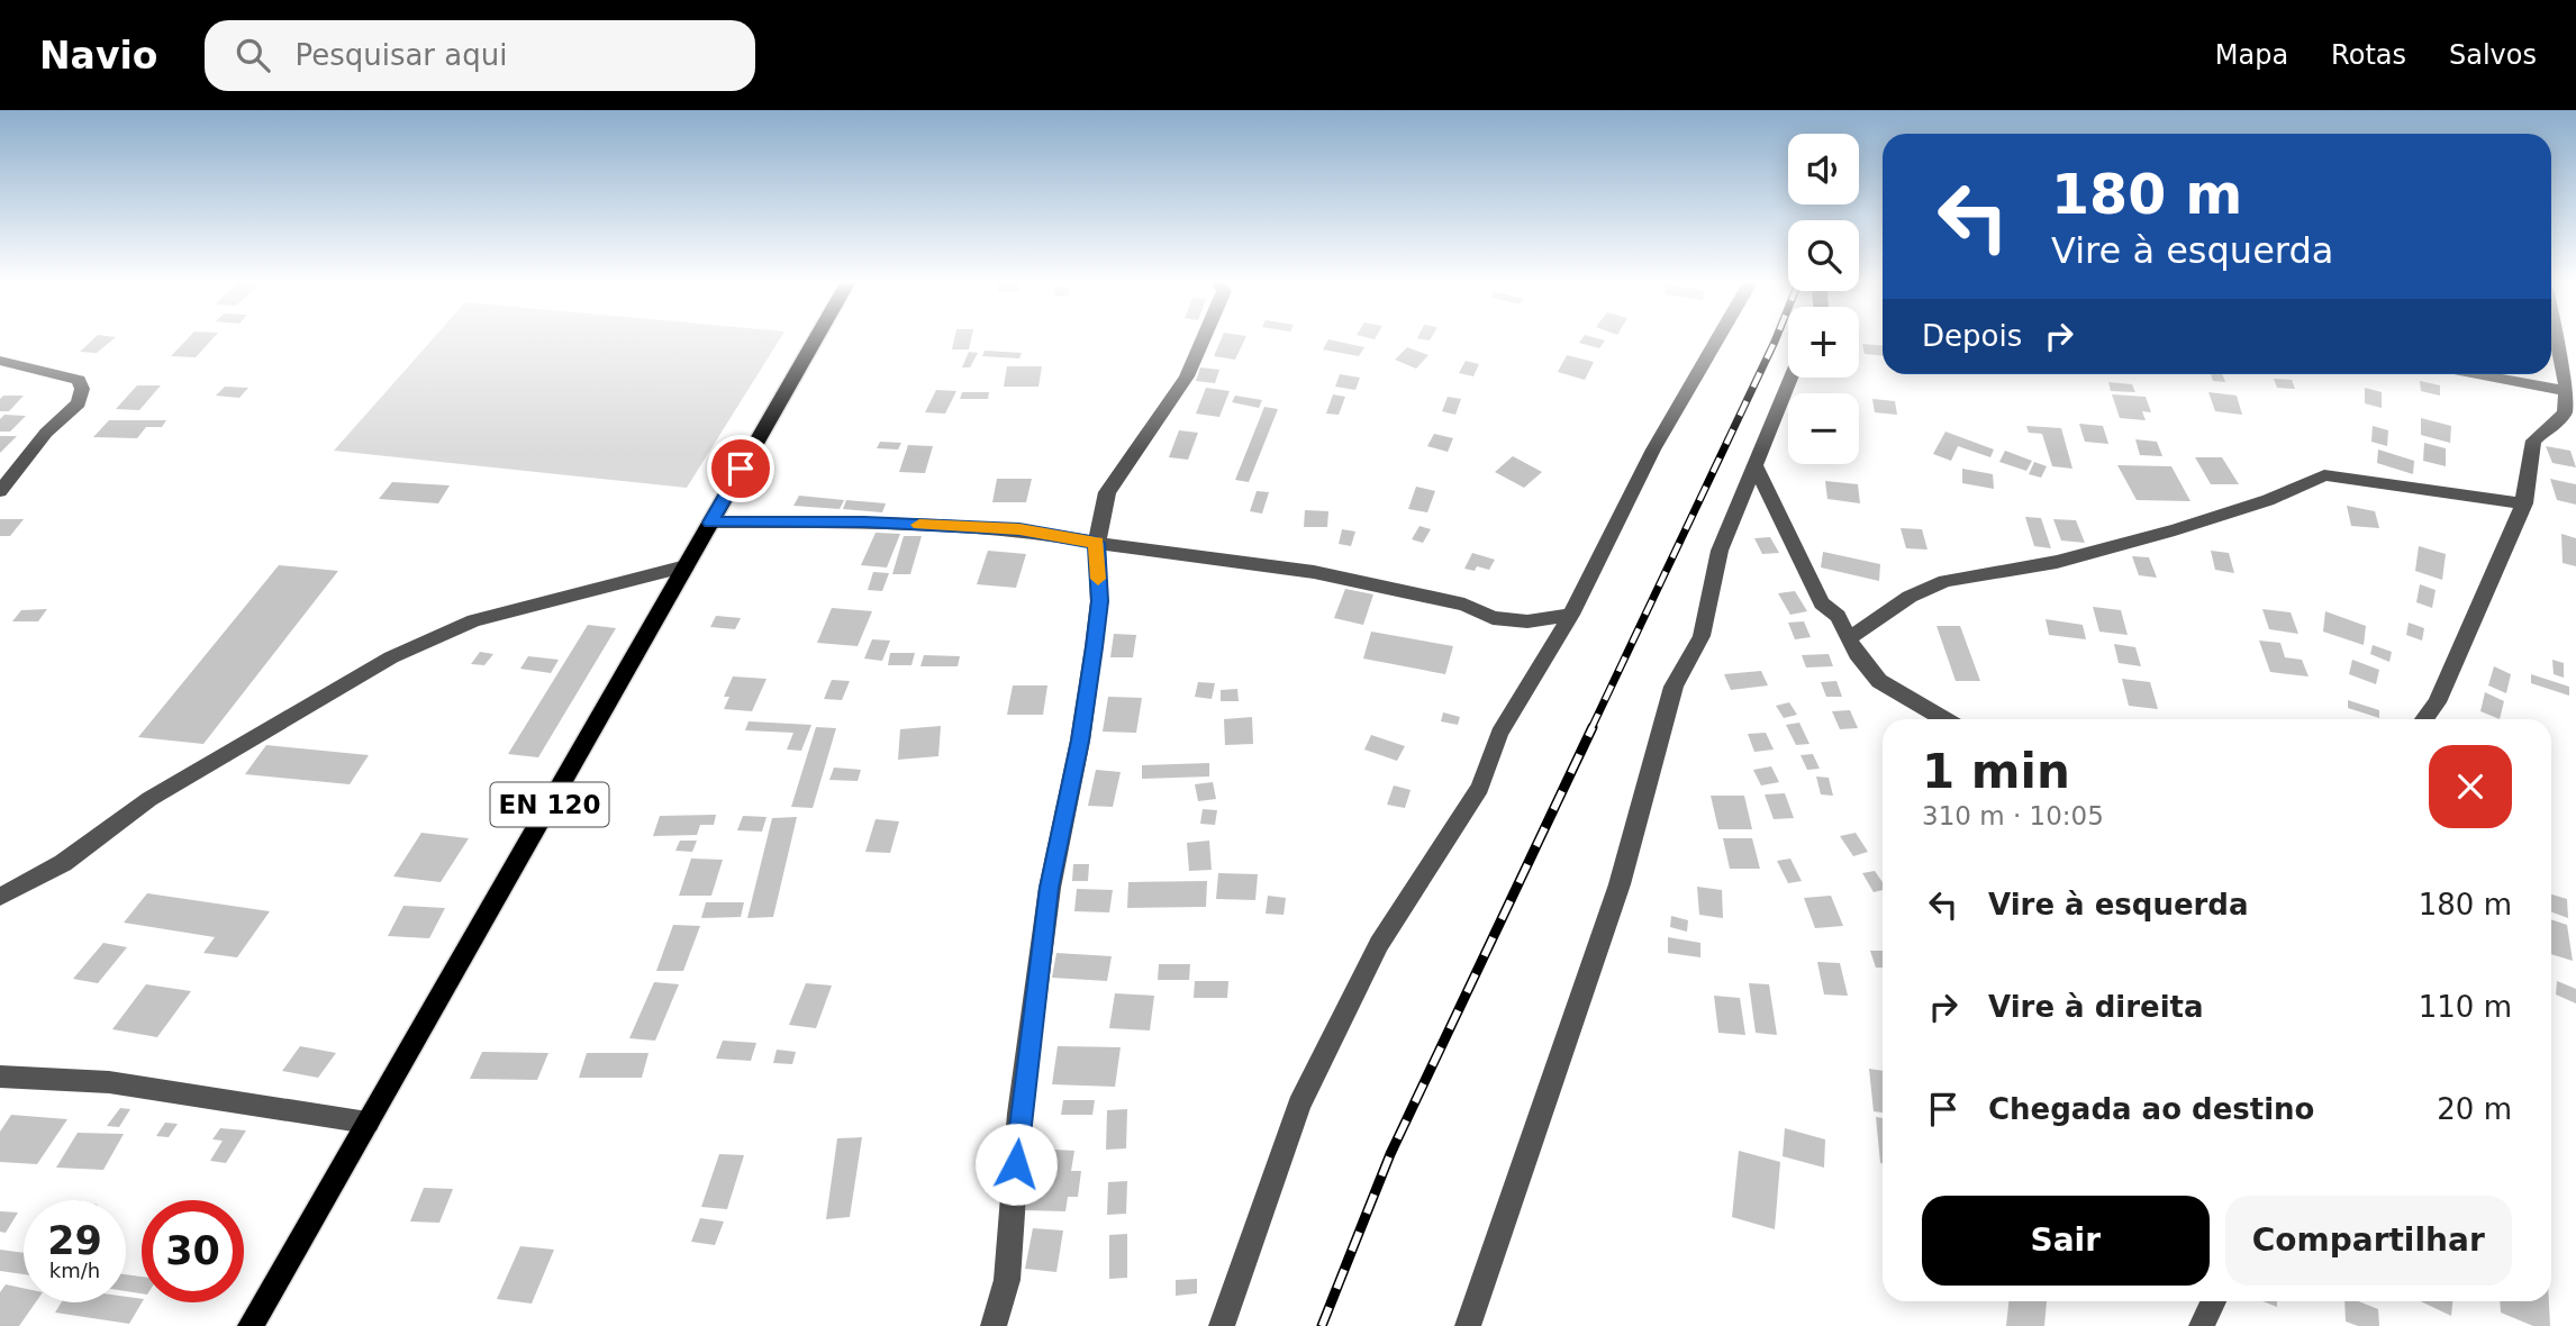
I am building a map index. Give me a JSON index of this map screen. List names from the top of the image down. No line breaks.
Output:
{"streets":{"main road":["EN 120"]},"page":{"header":"Navio","search":"Pesquisar aqui","nav":["Mapa","Rotas","Salvos"],"map_buttons":["+","−"],"turn":["180 m","Vire à esquerda"],"then":"Depois","heading":["1 min","310 m · 10:05"],"list":[{"name":"Vire à esquerda","value":"180 m"},{"name":"Vire à direita","value":"110 m"},{"name":"Chegada ao destino","value":"20 m"}],"buttons":["Sair","Compartilhar"],"speed":"29 km/h","limit":"30"}}
